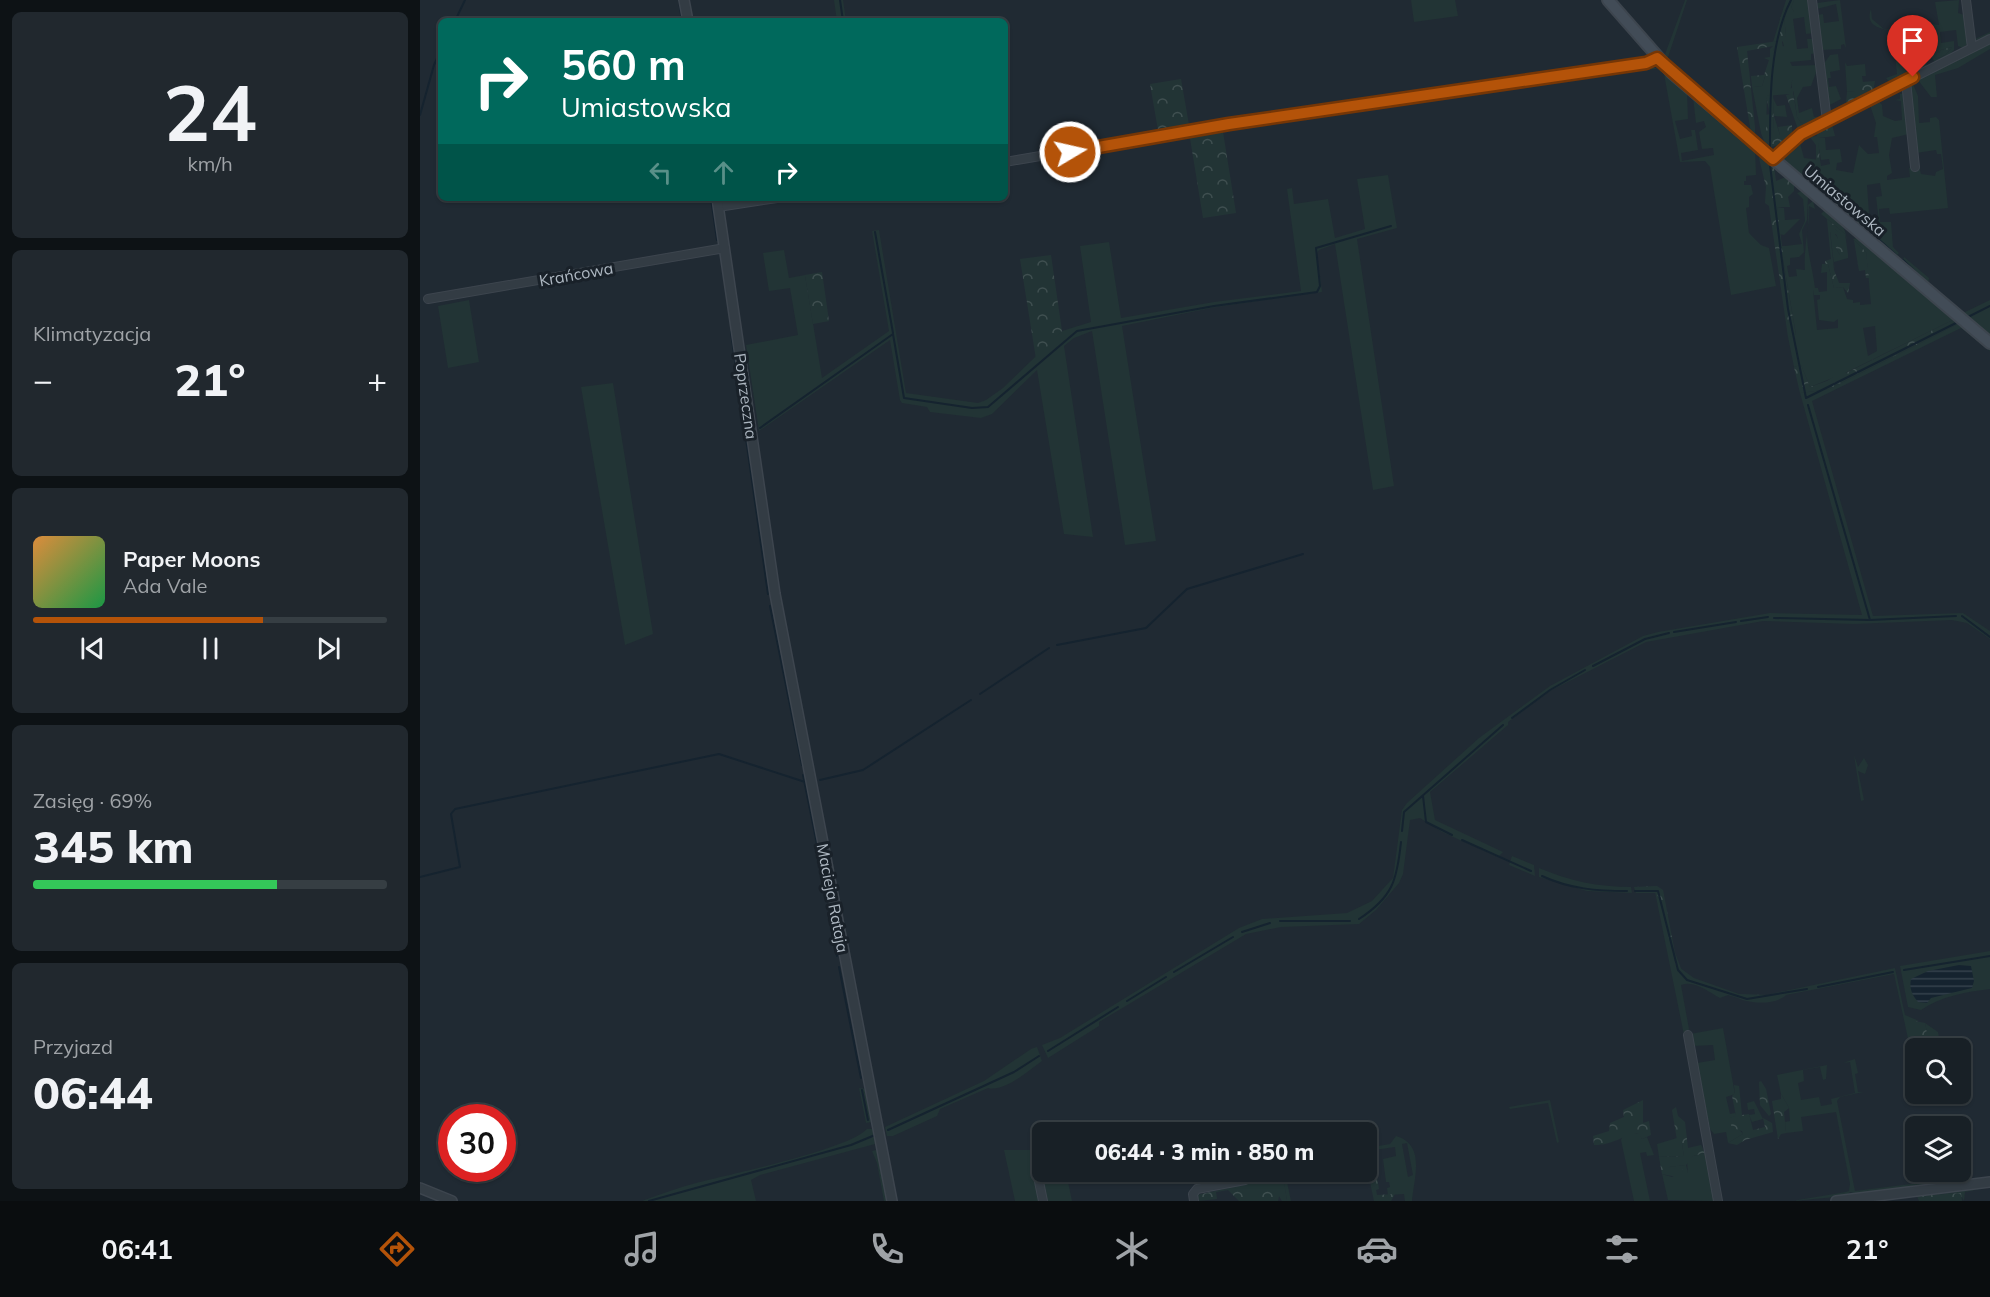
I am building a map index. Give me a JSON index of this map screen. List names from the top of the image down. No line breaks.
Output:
{"streets":{"main road":["Umiastowska"],"street":["Krańcowa","Poprzeczna","Macieja Rataja"]},"crossings":[["Krańcowa","Poprzeczna"],["Poprzeczna","Macieja Rataja"]],"page":{"tile":[["24","km/h"],"Klimatyzacja",["Zasięg · 69%","345 km"],["Przyjazd","06:44"]],"turn":["560 m","Umiastowska"],"heat":["−","21°","+"],"song":["Paper Moons","Ada Vale"],"limit":"30","trip":"06:44 · 3 min · 850 m","tabs":["06:41","21°"]}}
